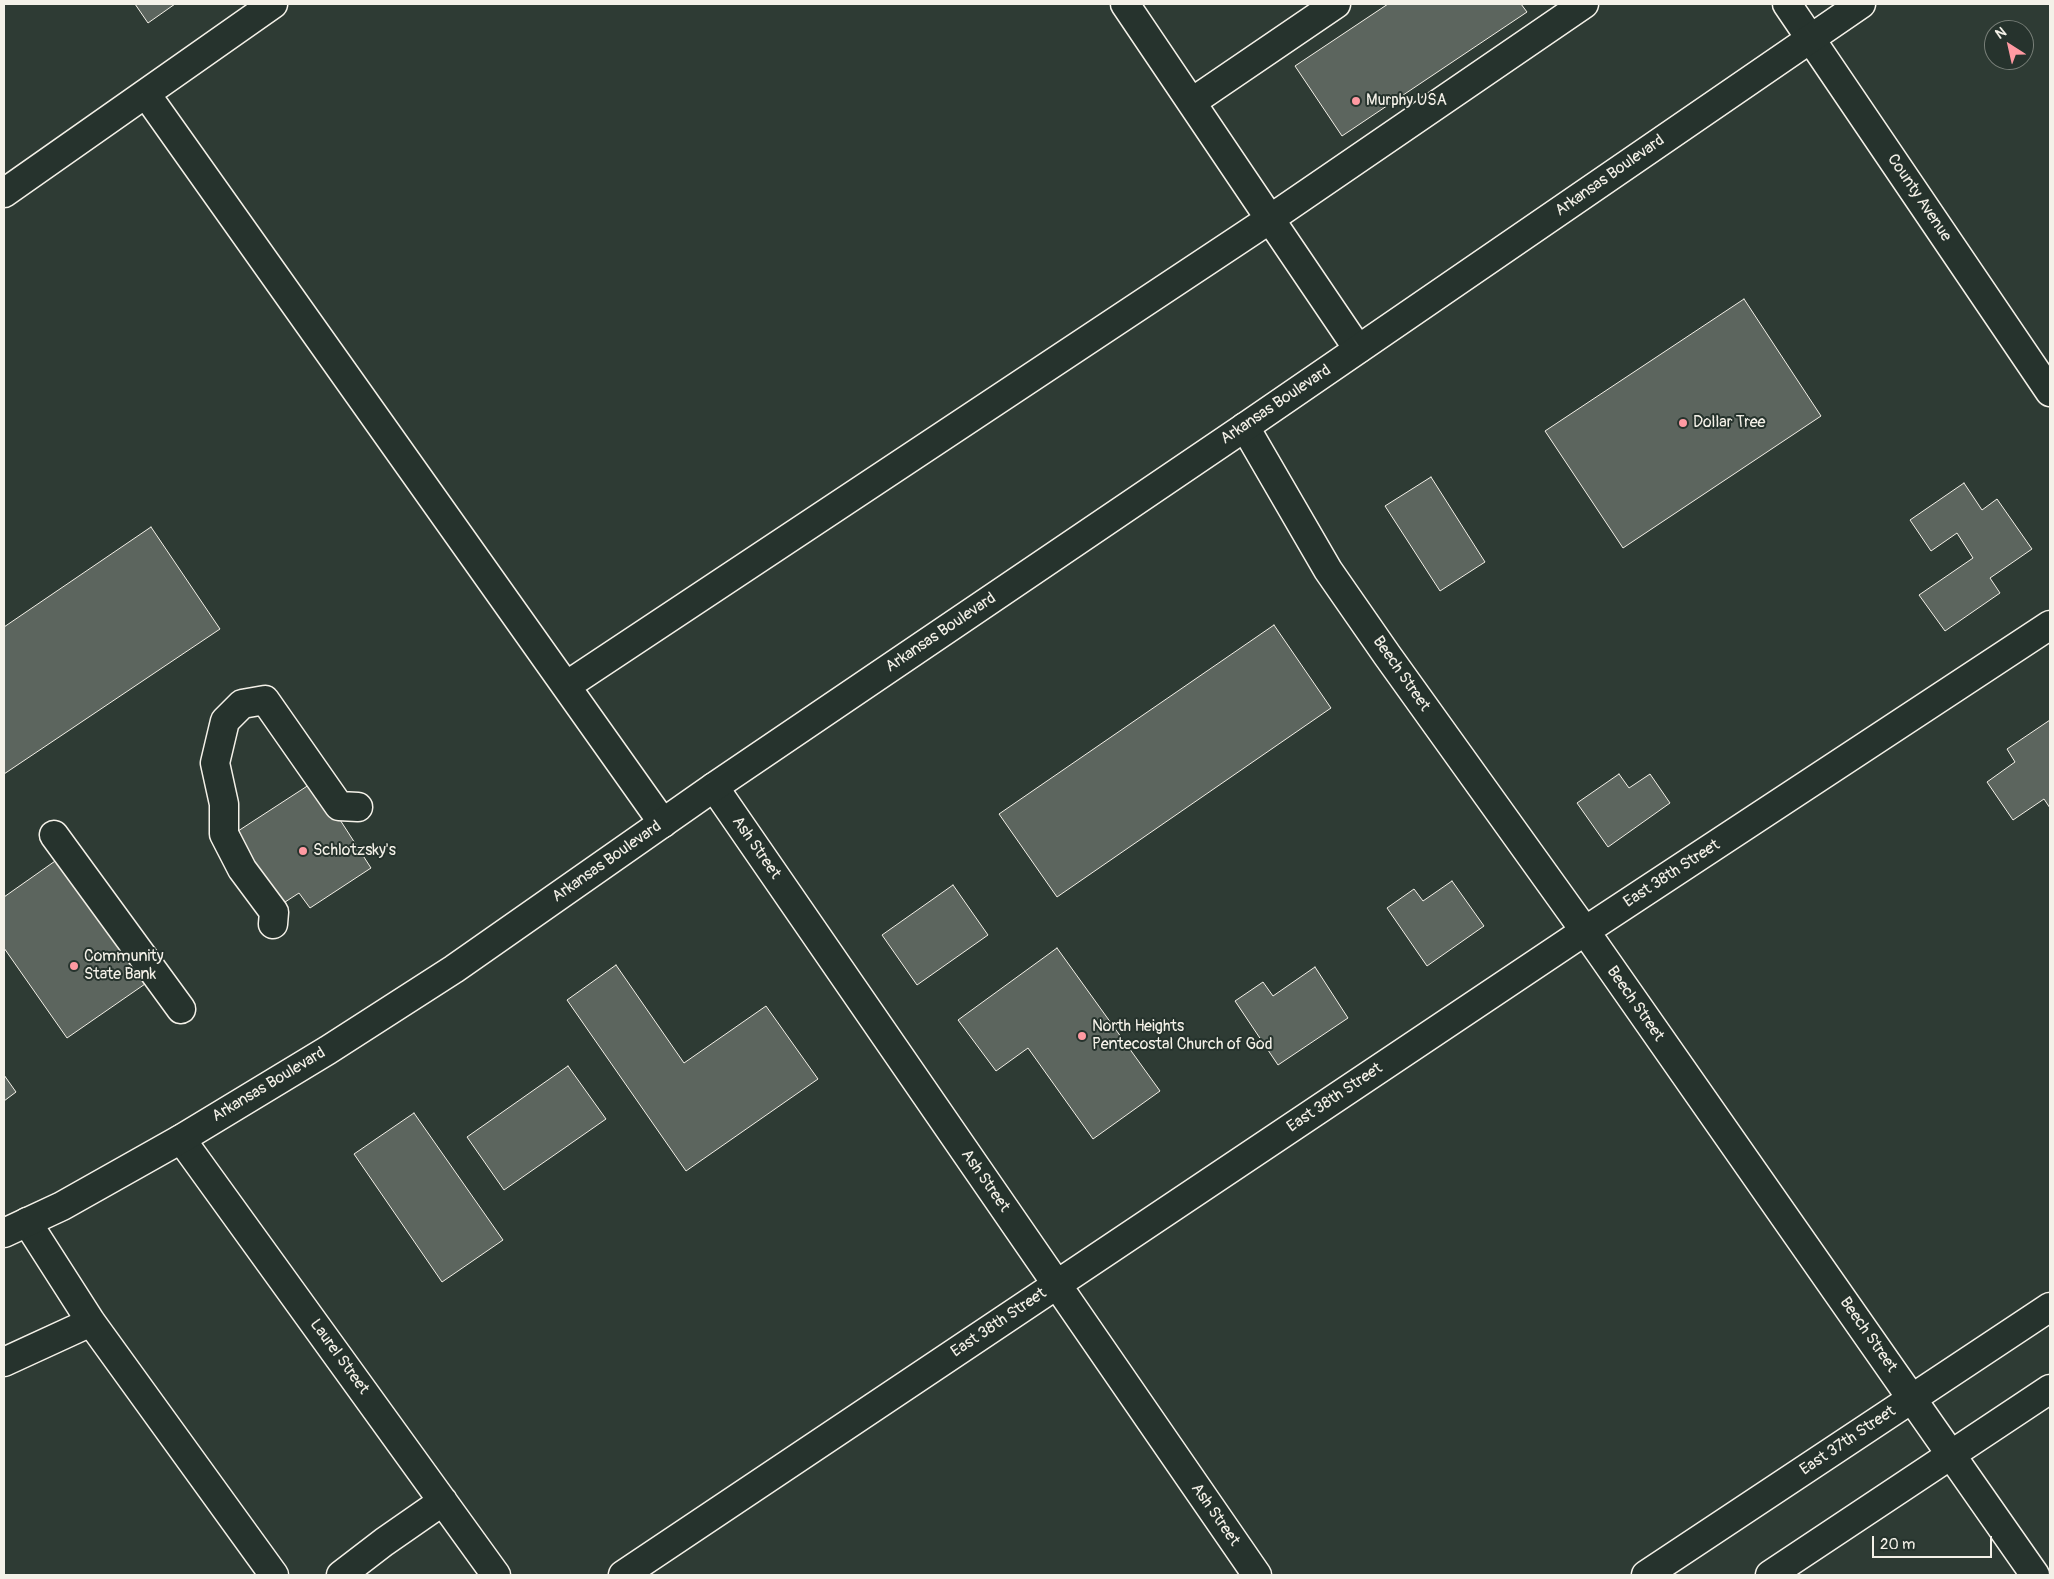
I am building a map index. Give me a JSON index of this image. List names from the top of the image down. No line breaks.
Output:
{"streets":{"street":["Arkansas Boulevard","County Avenue","Beech Street","Ash Street","East 38th Street","Laurel Street","East 37th Street"]},"crossings":[["Arkansas Boulevard","County Avenue"],["Arkansas Boulevard","Beech Street"],["Arkansas Boulevard","Ash Street"],["Arkansas Boulevard","Laurel Street"],["Beech Street","East 38th Street"],["Beech Street","East 37th Street"],["Ash Street","East 38th Street"]],"places":["Murphy USA","Dollar Tree","Schlotzsky's","Community State Bank","North Heights Pentecostal Church of God"],"scale_bar":"20 m","north":"top left"}
